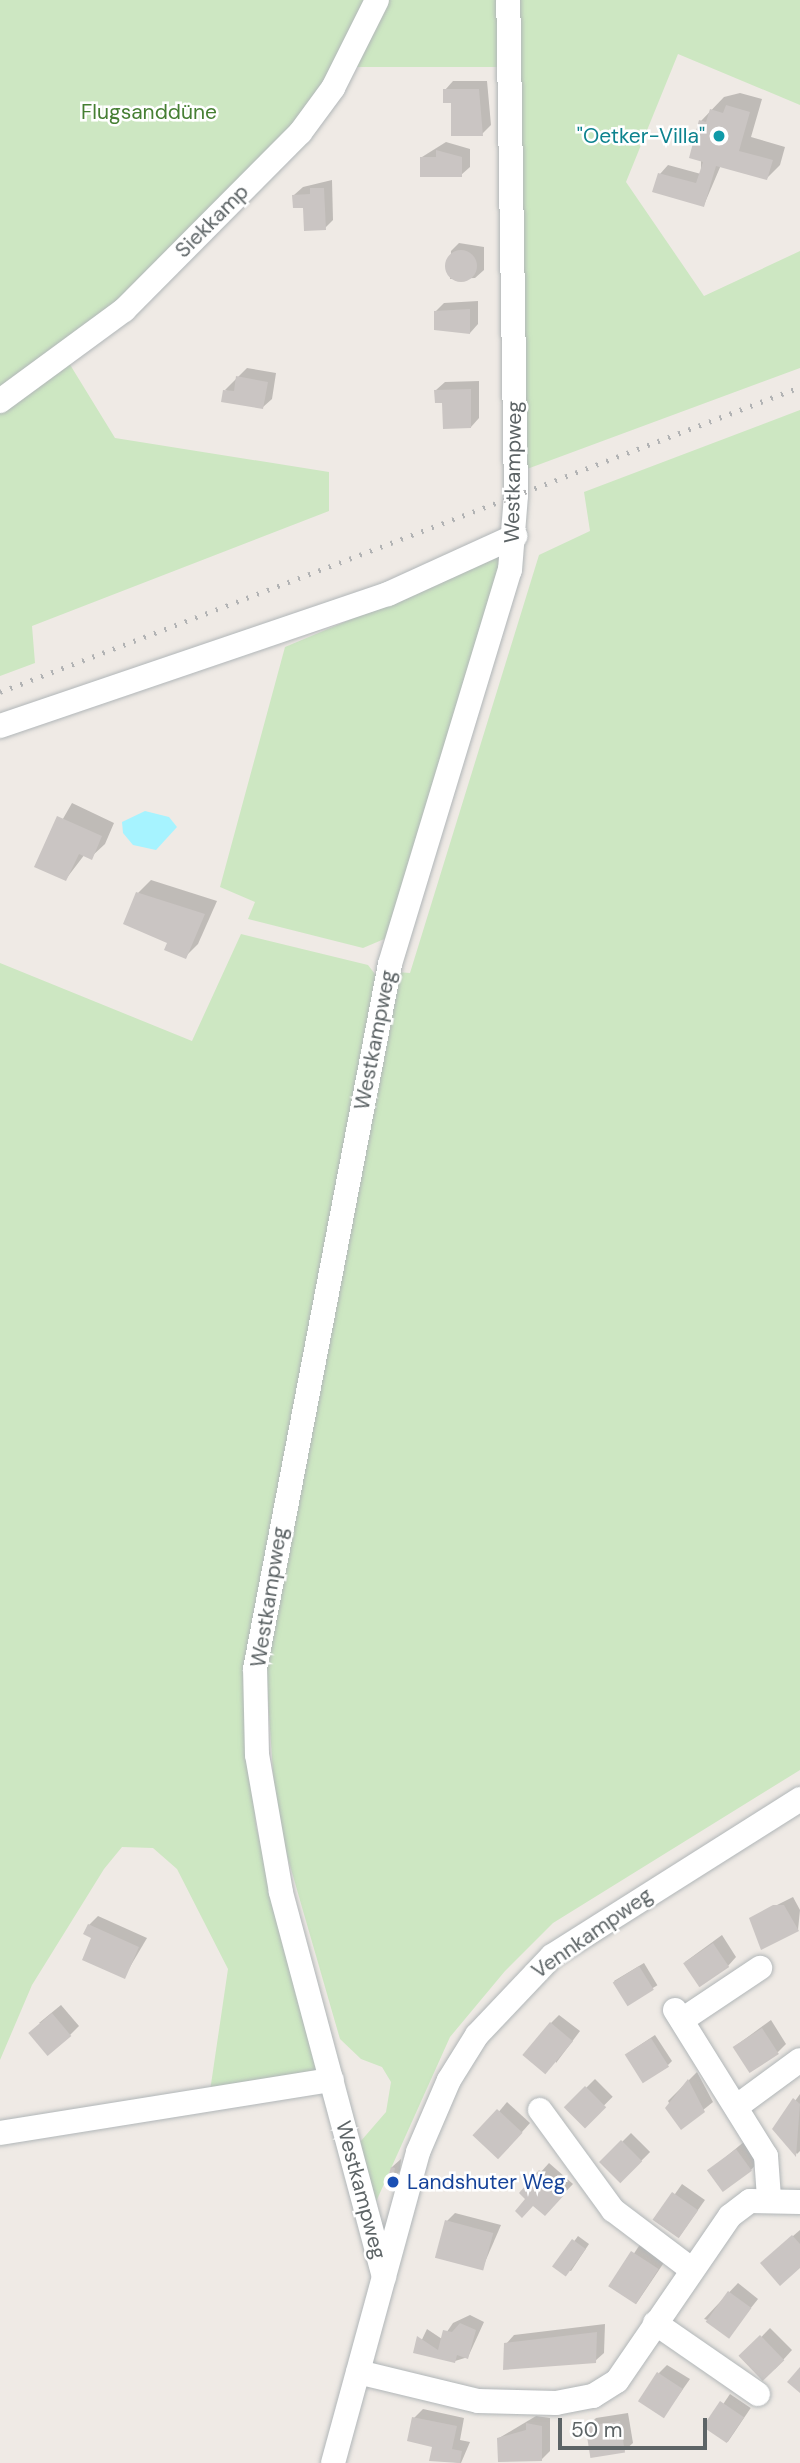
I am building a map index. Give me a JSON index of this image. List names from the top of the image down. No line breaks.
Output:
{"streets":{"street":["Siekkamp","Westkampweg","Vennkampweg"]},"crossings":[["Westkampweg","Vennkampweg"]],"parks":["Flugsanddüne"],"places":["\"Oetker-Villa\"","Landshuter Weg"],"scale_bar":"50 m"}
